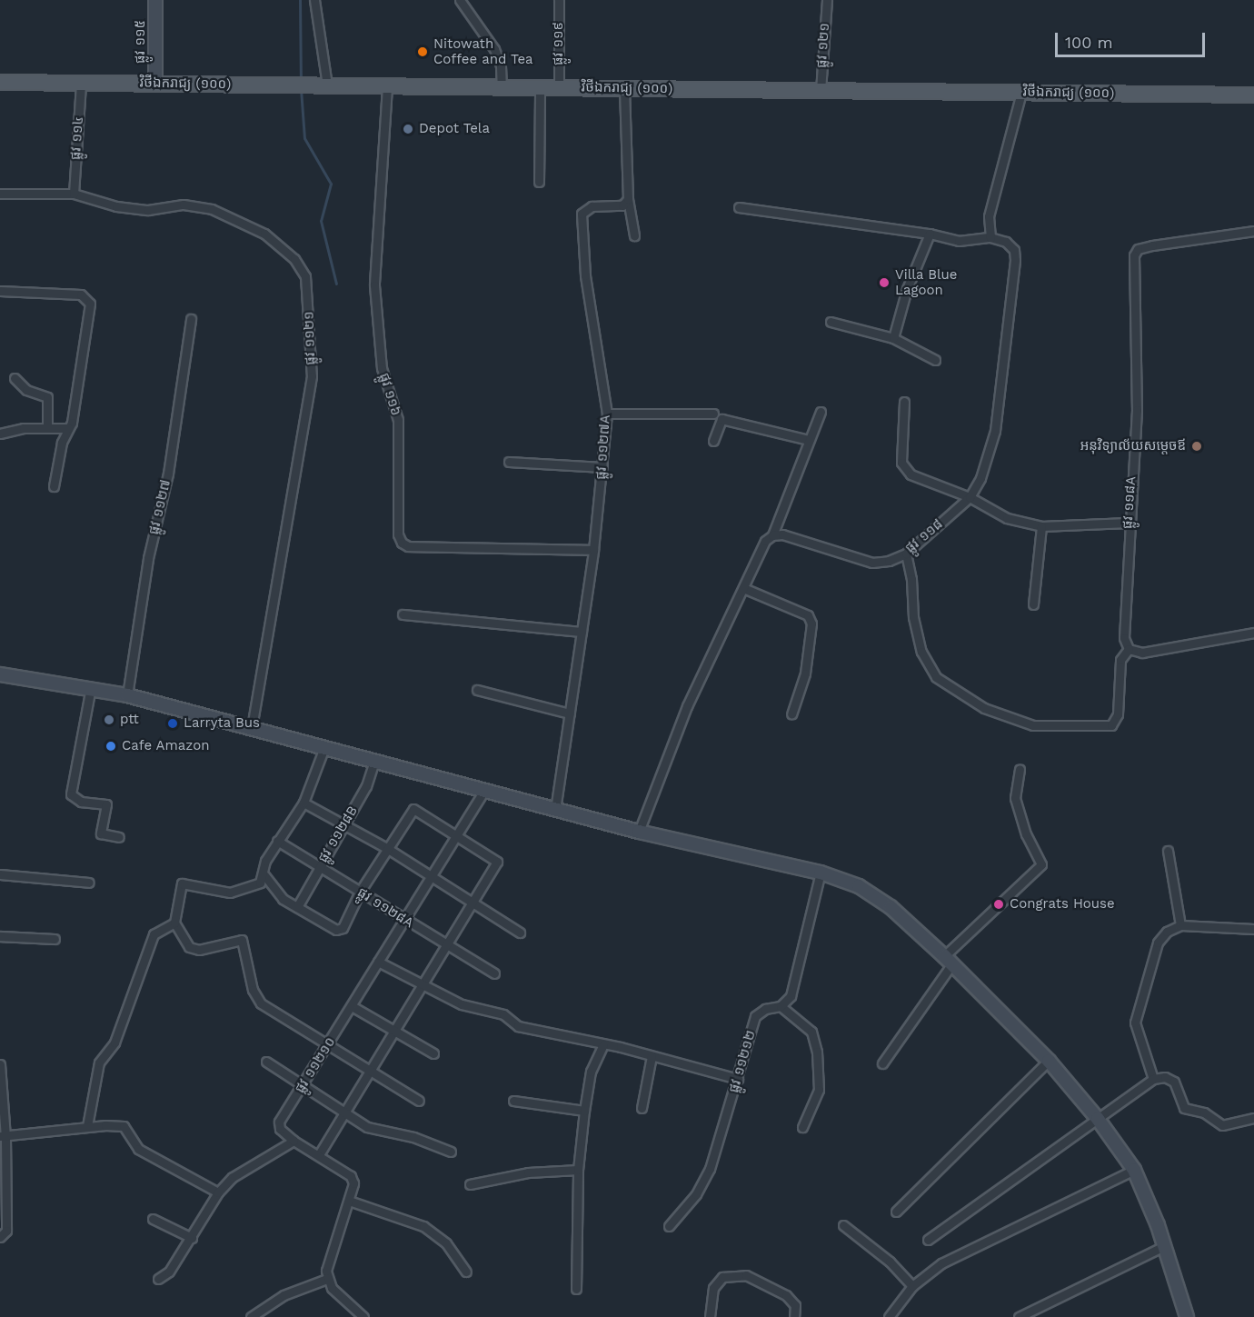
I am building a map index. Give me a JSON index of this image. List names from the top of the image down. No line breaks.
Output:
{"streets":{"main road":["ផ្លូវ ១១៥","វិថីឯករាជ្យ (១០០)"],"street":["ផ្លូវ ១១៩","ផ្លូវ ១២១","ផ្លូវ ១១៤","ផ្លូវ ១១២១","ផ្លូវ ១១៦","ផ្លូវ ១១២៧A","ផ្លូវ ១១៨A","ផ្លូវ ១១២៧","ផ្លូវ ១១៨","ផ្លូវ ១១២៨B","ផ្លូវ ១១២៨A","ផ្លូវ ១១២១២","ផ្លូវ ១១២១០"]},"crossings":[["ផ្លូវ ១១៥","វិថីឯករាជ្យ (១០០)"],["ផ្លូវ ១១៩","វិថីឯករាជ្យ (១០០)"],["ផ្លូវ ១២១","វិថីឯករាជ្យ (១០០)"],["វិថីឯករាជ្យ (១០០)","ផ្លូវ ១១៤"],["វិថីឯករាជ្យ (១០០)","ផ្លូវ ១១៦"],["ផ្លូវ ១១៤","ផ្លូវ ១១២១"],["ផ្លូវ ១១៦","ផ្លូវ ១១២៧A"],["ផ្លូវ ១១២៨B","ផ្លូវ ១១២៨A"],["ផ្លូវ ១១២៨A","ផ្លូវ ១១២១០"]],"places":["Nitowath Coffee and Tea","Depot Tela","Villa Blue Lagoon","អនុវិទ្យាល័យសម្តេចឪ","ptt","Larryta Bus","Cafe Amazon","Congrats House"],"scale_bar":"100 m"}
